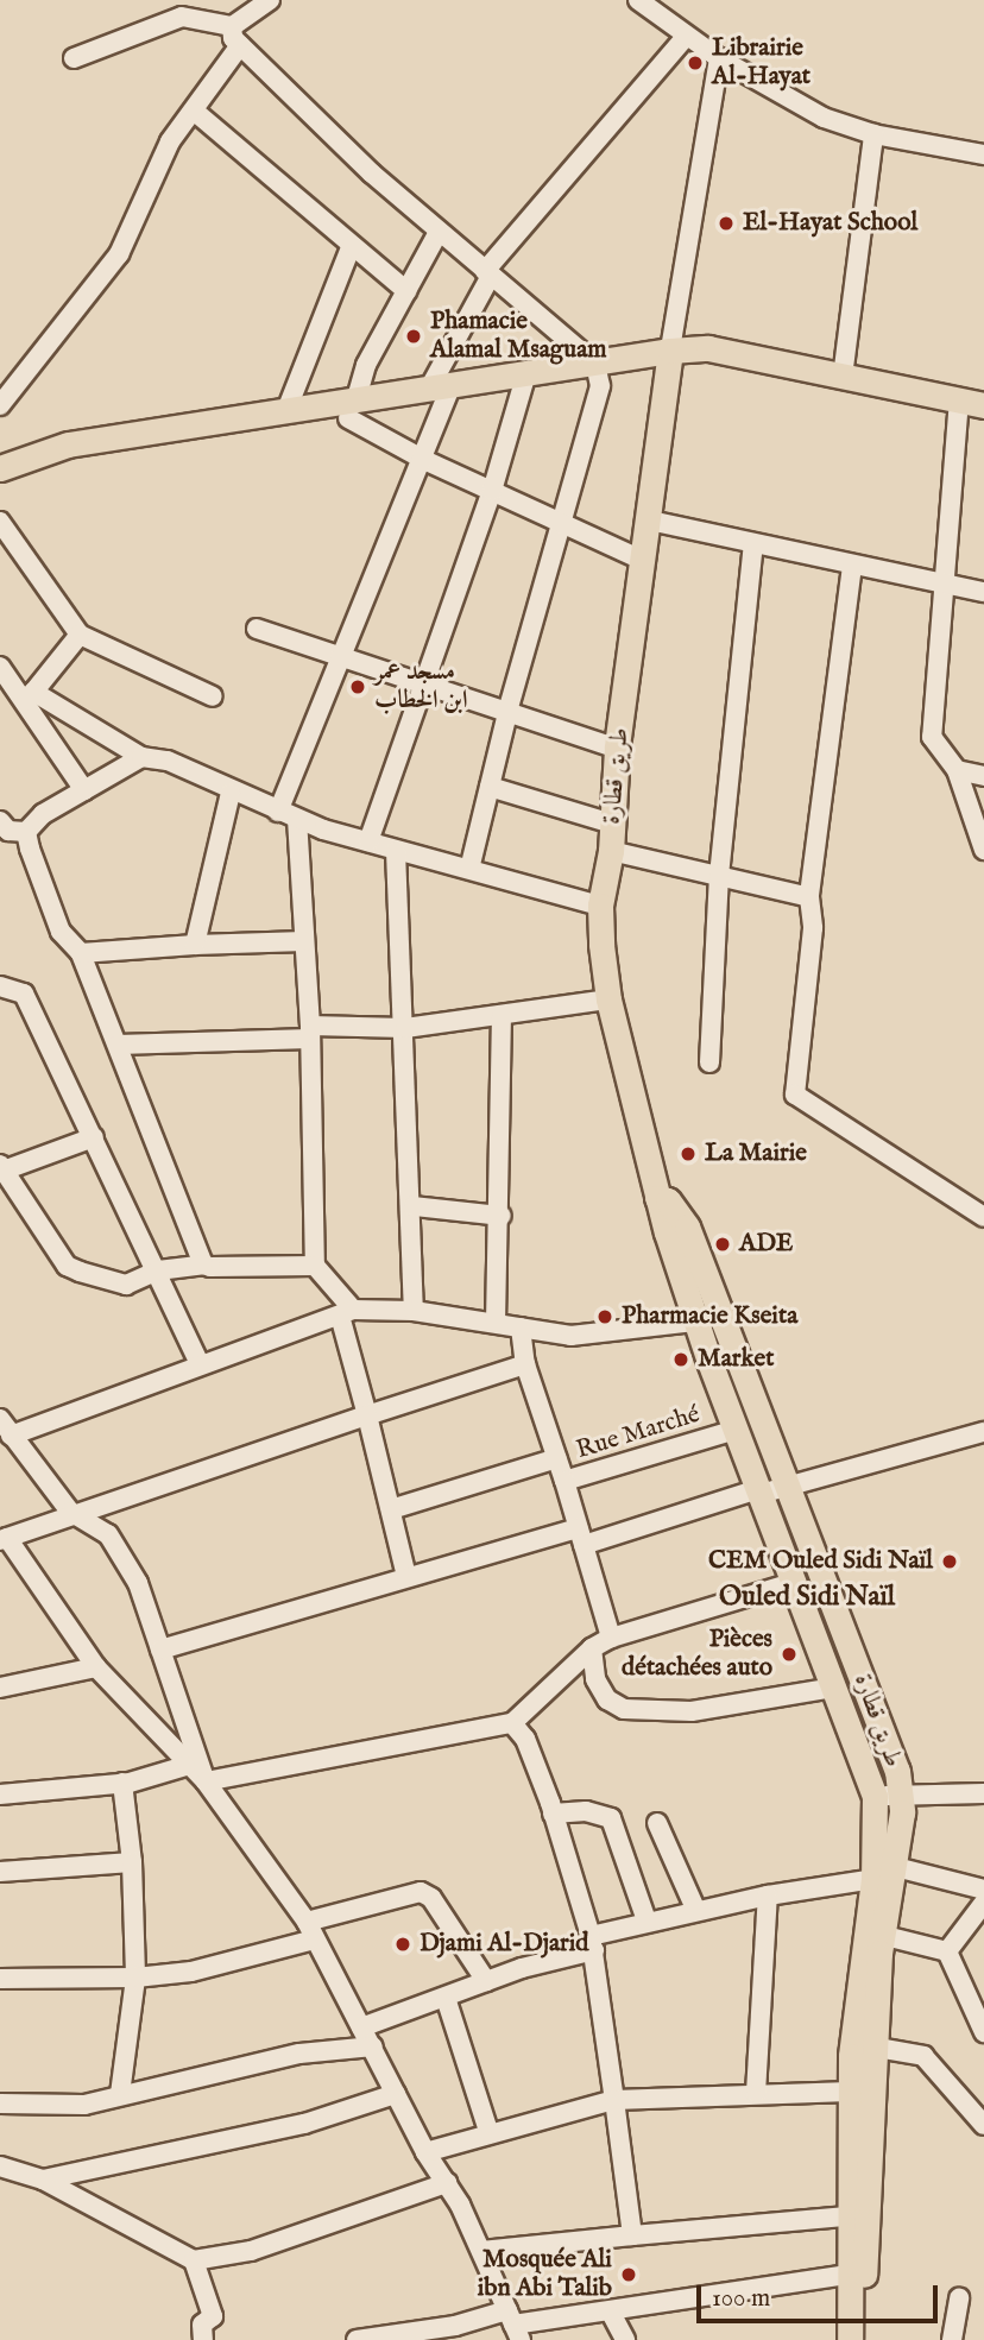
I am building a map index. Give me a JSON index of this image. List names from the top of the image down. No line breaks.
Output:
{"streets":{"main road":["طريق قطارة"],"street":["Rue Marché"]},"crossings":[["طريق قطارة","Rue Marché"]],"districts":["Ouled Sidi Naïl"],"places":["Librairie Al-Hayat","El-Hayat School","Phamacie Alamal Msaguam","مسجد عمر ابن الخطاب","La Mairie","ADE","Pharmacie Kseita","Market","CEM Ouled Sidi Naïl","Pièces détachées auto","Djami Al-Djarid","Mosquée Ali ibn Abi Talib"],"scale_bar":"100 m"}
